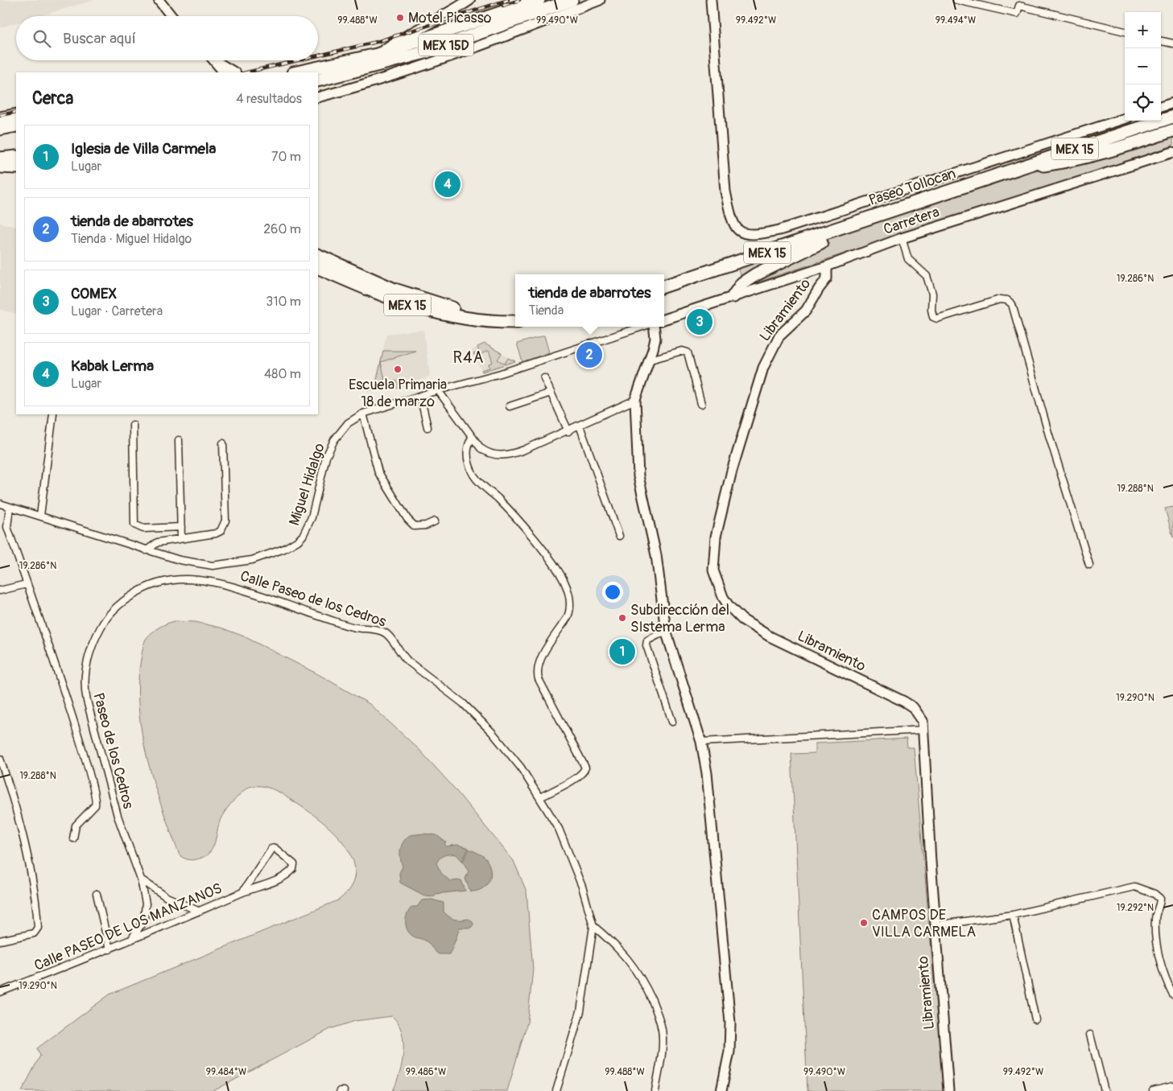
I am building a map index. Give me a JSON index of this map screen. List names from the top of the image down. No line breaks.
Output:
{"streets":{"highway":["MEX 15D","MEX 15","Paseo Tollocan"],"main road":["Carretera","Libramiento"],"street":["Miguel Hidalgo","Calle Paseo de los Cedros","Paseo de los Cedros","Calle PASEO DE LOS MANZANOS"]},"crossings":[["Carretera","Libramiento"],["Calle Paseo de los Cedros","Paseo de los Cedros"],["Paseo de los Cedros","Calle PASEO DE LOS MANZANOS"]],"districts":["R4A"],"places":["Motel Picasso","Escuela Primaria 18 de marzo","Subdirección del SIstema Lerma","CAMPOS DE VILLA CARMELA"],"page":{"map_buttons":["+","−"],"search":"Buscar aquí","heading":["Cerca","4 resultados"],"list":[{"mark":"1","name":"Iglesia de Villa Carmela","note":"Lugar","value":"70 m"},{"mark":"2","name":"tienda de abarrotes","note":"Tienda · Miguel Hidalgo","value":"260 m"},{"mark":"3","name":"COMEX","note":"Lugar · Carretera","value":"310 m"},{"mark":"4","name":"Kabak Lerma","note":"Lugar","value":"480 m"}],"pins":["4","3","2","1"],"popup":["tienda de abarrotes","Tienda"]},"coordinates":["99.488°W","99.490°W","99.492°W","99.494°W","19.286°N","19.288°N","19.290°N","19.292°N","99.484°W","99.486°W"]}
